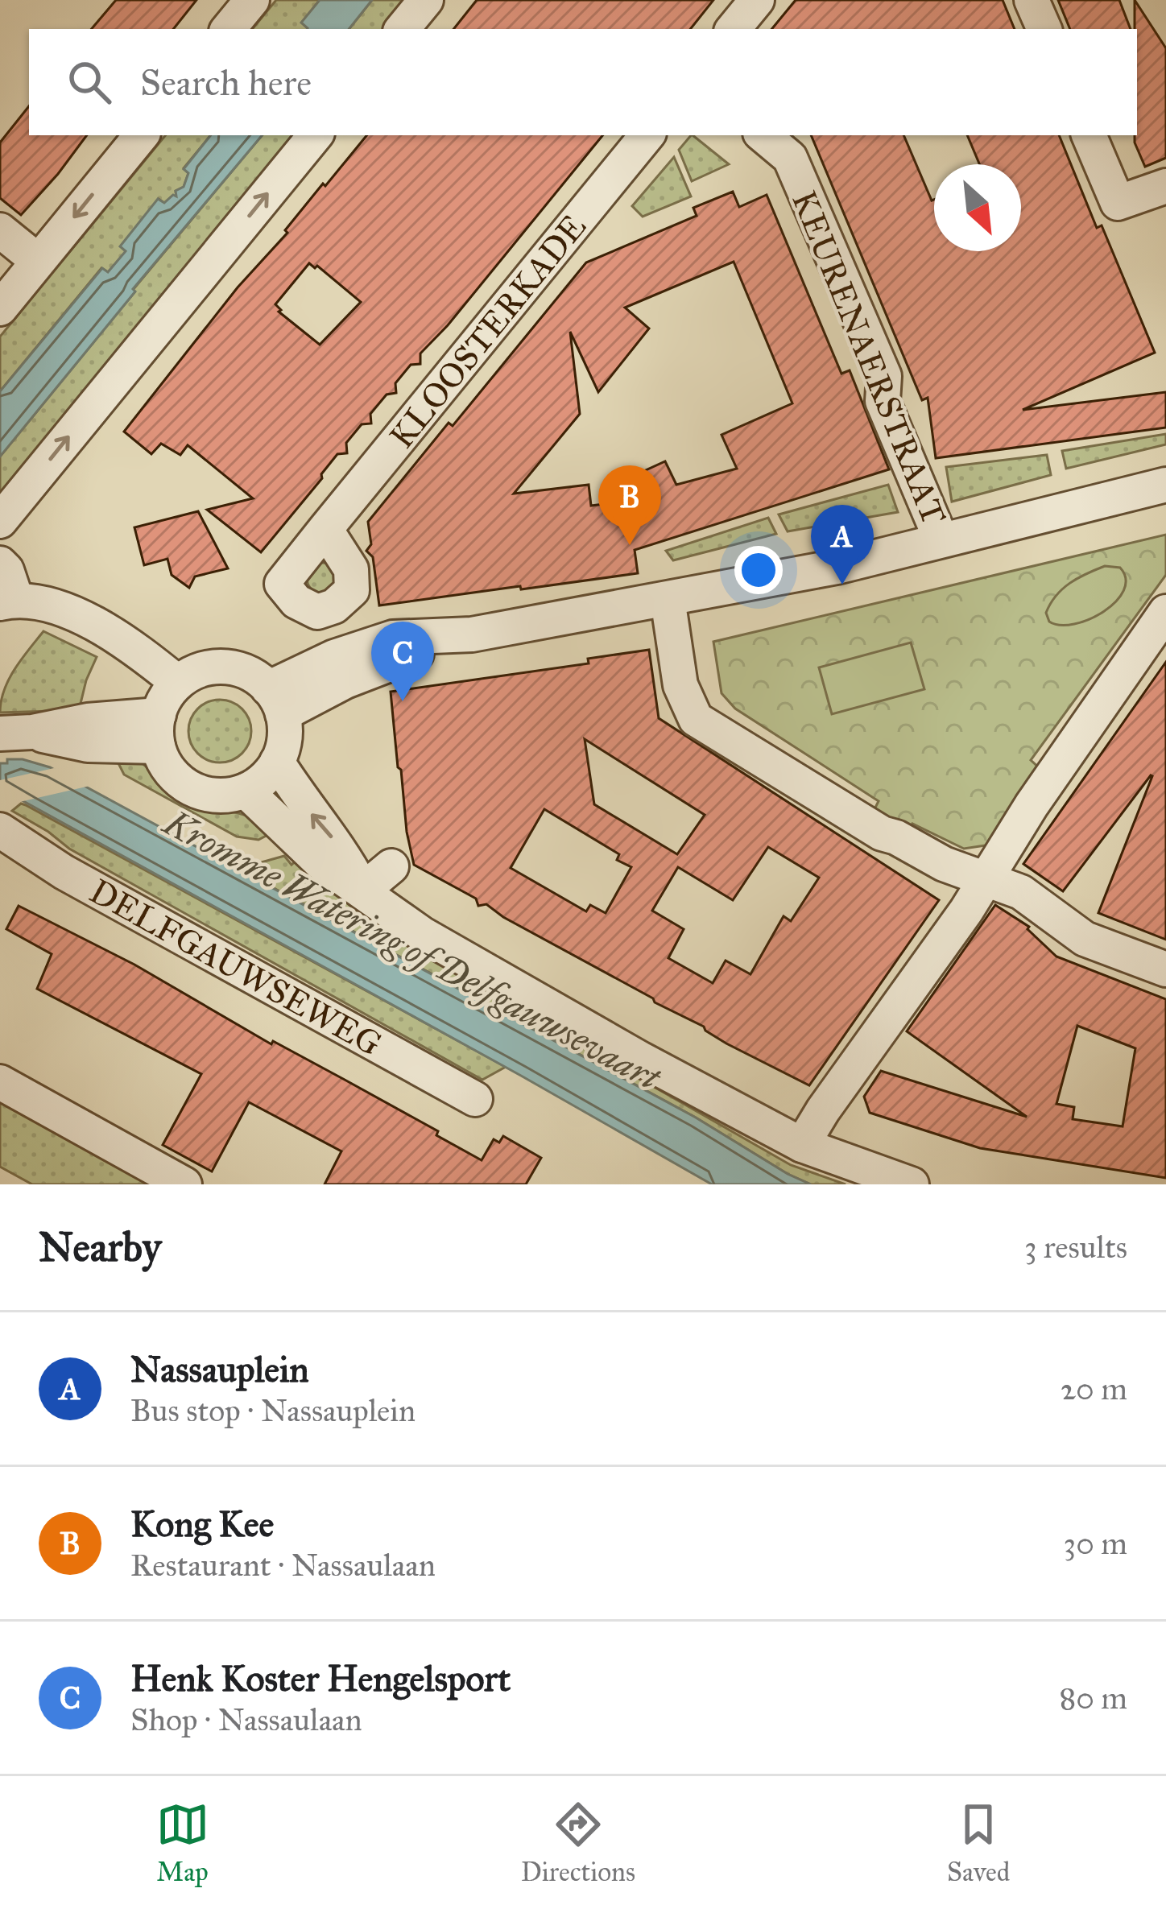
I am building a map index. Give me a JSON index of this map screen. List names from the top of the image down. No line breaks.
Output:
{"streets":{"street":["KLOOSTERKADE","KEURENAERSTRAAT","DELFGAUWSEWEG"]},"water":["Kromme Watering of Delfgauwsevaart"],"north":"bottom right","page":{"search":"Search here","pins":["B","A","C"],"heading":["Nearby","3 results"],"list":[{"mark":"A","name":"Nassauplein","note":"Bus stop · Nassauplein","value":"20 m"},{"mark":"B","name":"Kong Kee","note":"Restaurant · Nassaulaan","value":"30 m"},{"mark":"C","name":"Henk Koster Hengelsport","note":"Shop · Nassaulaan","value":"80 m"}],"nav":["Map","Directions","Saved"]}}
